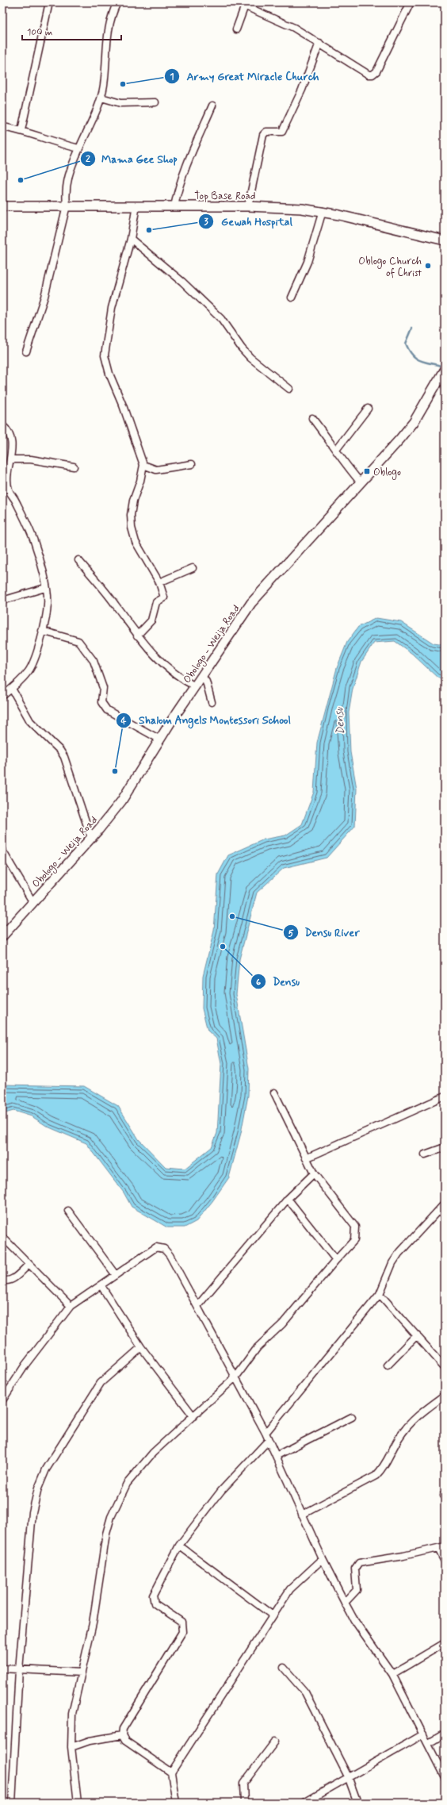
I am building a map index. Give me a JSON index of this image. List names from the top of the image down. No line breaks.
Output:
{"streets":{"street":["Top Base Road","Obologo - Weija Road"]},"water":["Densu"],"places":{"other":["Army Great Miracle Church","Mama Gee Shop","Gewah Hospital","Oblogo Church of Christ","Shalom Angels Montessori School","Densu River","Densu"],"transit":["Oblogo"]},"scale_bar":"100 m"}
